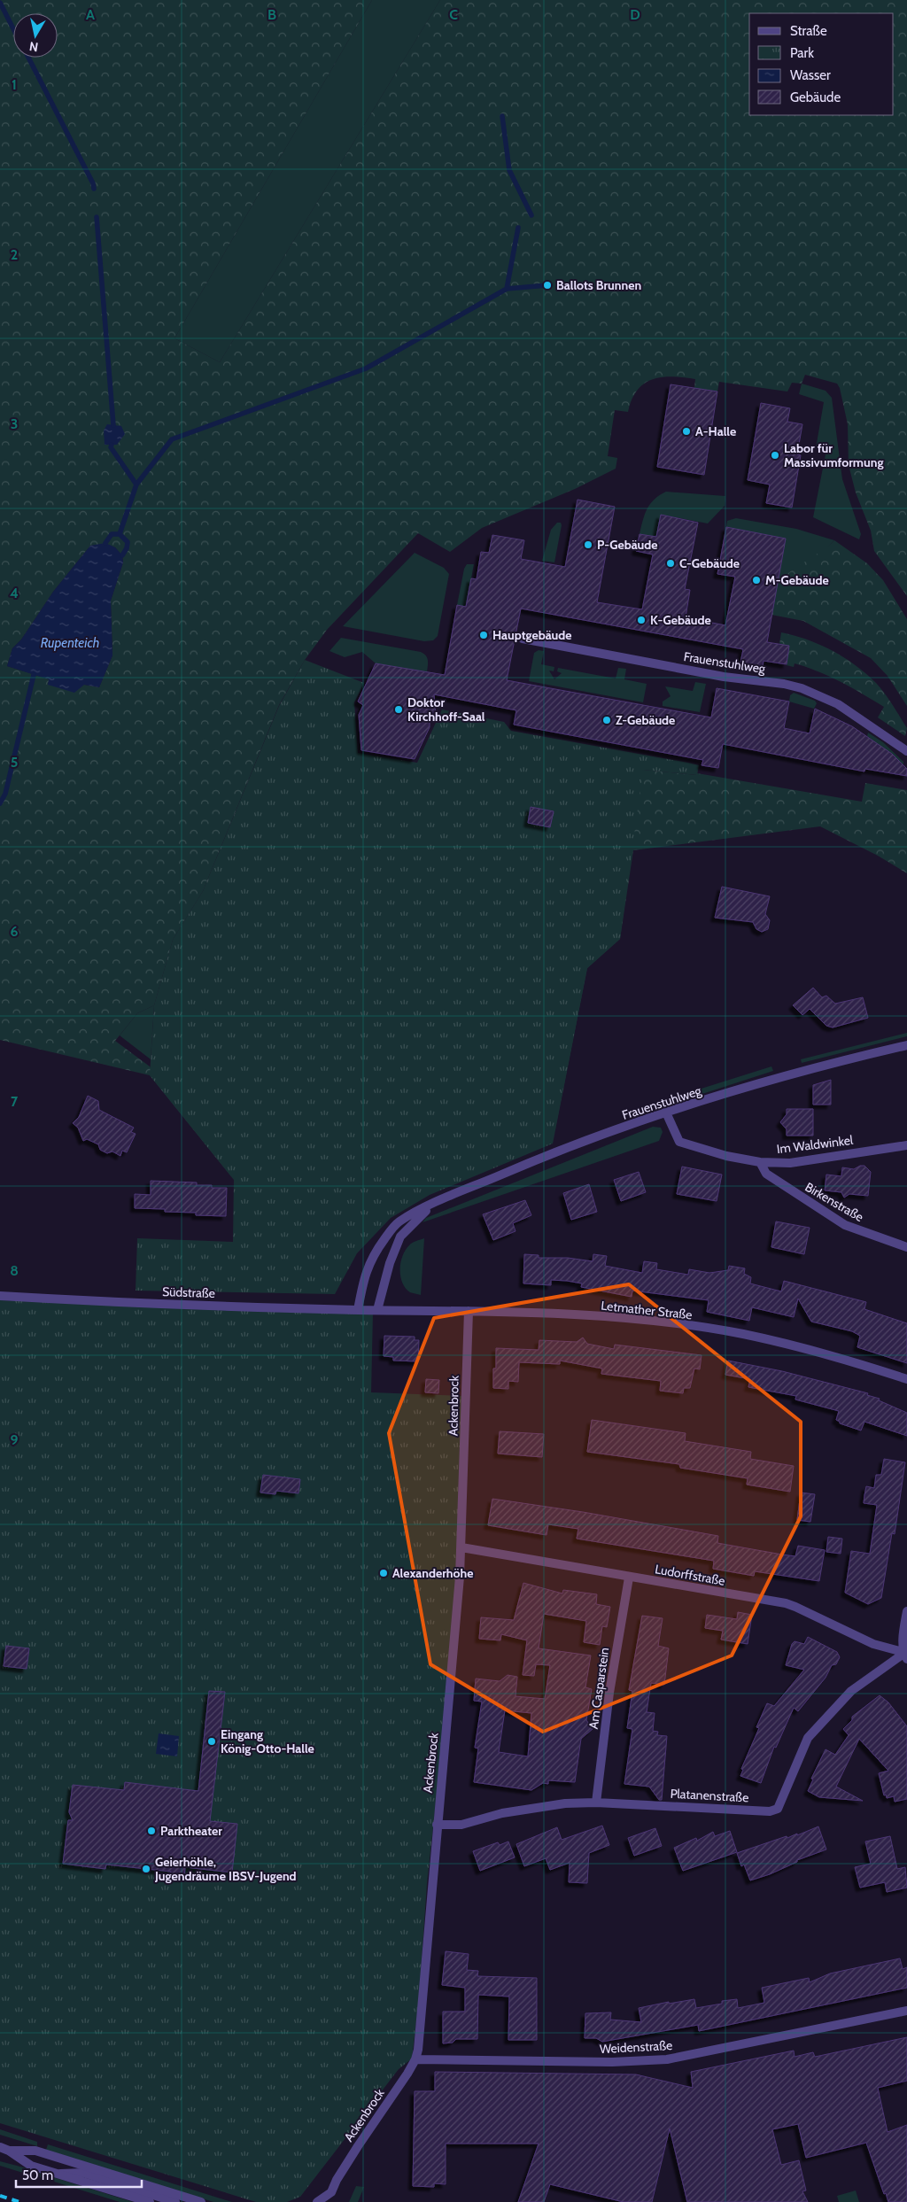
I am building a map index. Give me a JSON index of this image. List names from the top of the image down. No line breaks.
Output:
{"streets":{"street":["Frauenstuhlweg","Im Waldwinkel","Birkenstraße","Südstraße","Letmather Straße","Ackenbrock","Ludorffstraße","Am Casparstein","Platanenstraße","Weidenstraße"]},"crossings":[["Frauenstuhlweg","Im Waldwinkel"],["Frauenstuhlweg","Südstraße"],["Frauenstuhlweg","Letmather Straße"],["Im Waldwinkel","Birkenstraße"],["Südstraße","Letmather Straße"],["Letmather Straße","Ackenbrock"],["Ackenbrock","Ludorffstraße"],["Ackenbrock","Platanenstraße"],["Ackenbrock","Weidenstraße"],["Ludorffstraße","Am Casparstein"],["Ludorffstraße","Platanenstraße"],["Am Casparstein","Platanenstraße"]],"water":["Rupenteich"],"places":["Ballots Brunnen","A-Halle","Labor für Massivumformung","P-Gebäude","C-Gebäude","M-Gebäude","K-Gebäude","Hauptgebäude","Doktor Kirchhoff-Saal","Z-Gebäude","Alexanderhöhe","Eingang König-Otto-Halle","Parktheater","Geierhöhle, Jugendräume IBSV-Jugend"],"legend":["Straße","Park","Wasser","Gebäude"],"scale_bar":"50 m","north":"bottom","grid":{"columns":["A","B","C","D"],"rows":["1","2","3","4","5","6","7","8","9"]}}
